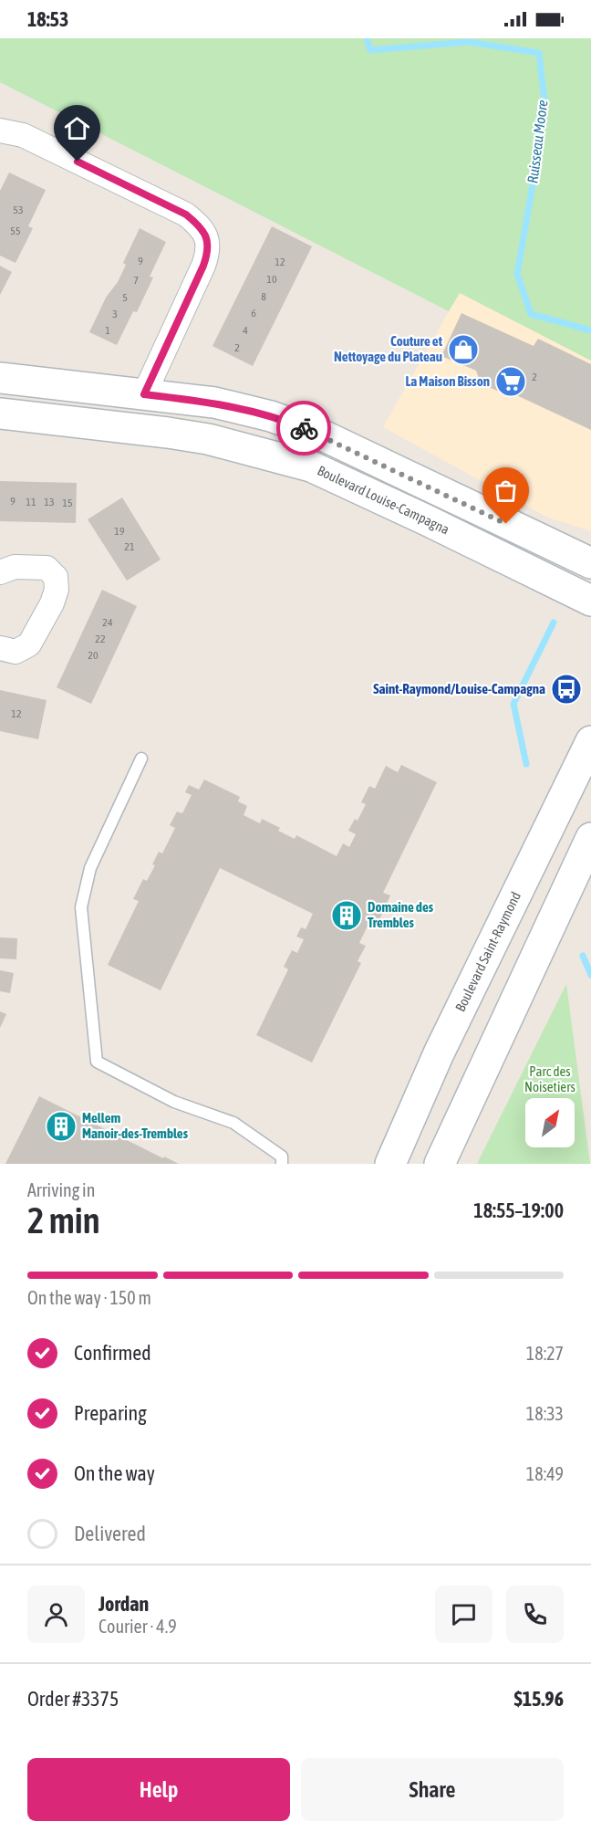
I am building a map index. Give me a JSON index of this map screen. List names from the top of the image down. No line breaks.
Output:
{"streets":{"street":["Boulevard Louise-Campagna","Boulevard Saint-Raymond"]},"water":["Ruisseau Moore"],"parks":["Parc des Noisetiers"],"places":{"shop":["Couture et Nettoyage du Plateau"],"supermarket":["La Maison Bisson"],"bus stop":["Saint-Raymond/Louise-Campagna"],"building":["Domaine des Trembles","Mellem Manoir-des-Trembles"]},"house_numbers":["53","55","9","12","10","7","8","5","6","3","1","4","2","2","9","11","13","15","19","21","24","22","20","12"],"north":"top right","page":{"status":"18:53","heading":["2 min","Arriving in","18:55–19:00"],"panel":["Jordan","Courier · 4.9","Order #3375","$15.96"],"bar":"On the way · 150 m","list":[["Confirmed","18:27"],["Preparing","18:33"],["On the way","18:49"],"Delivered"],"buttons":["Help","Share"]}}
